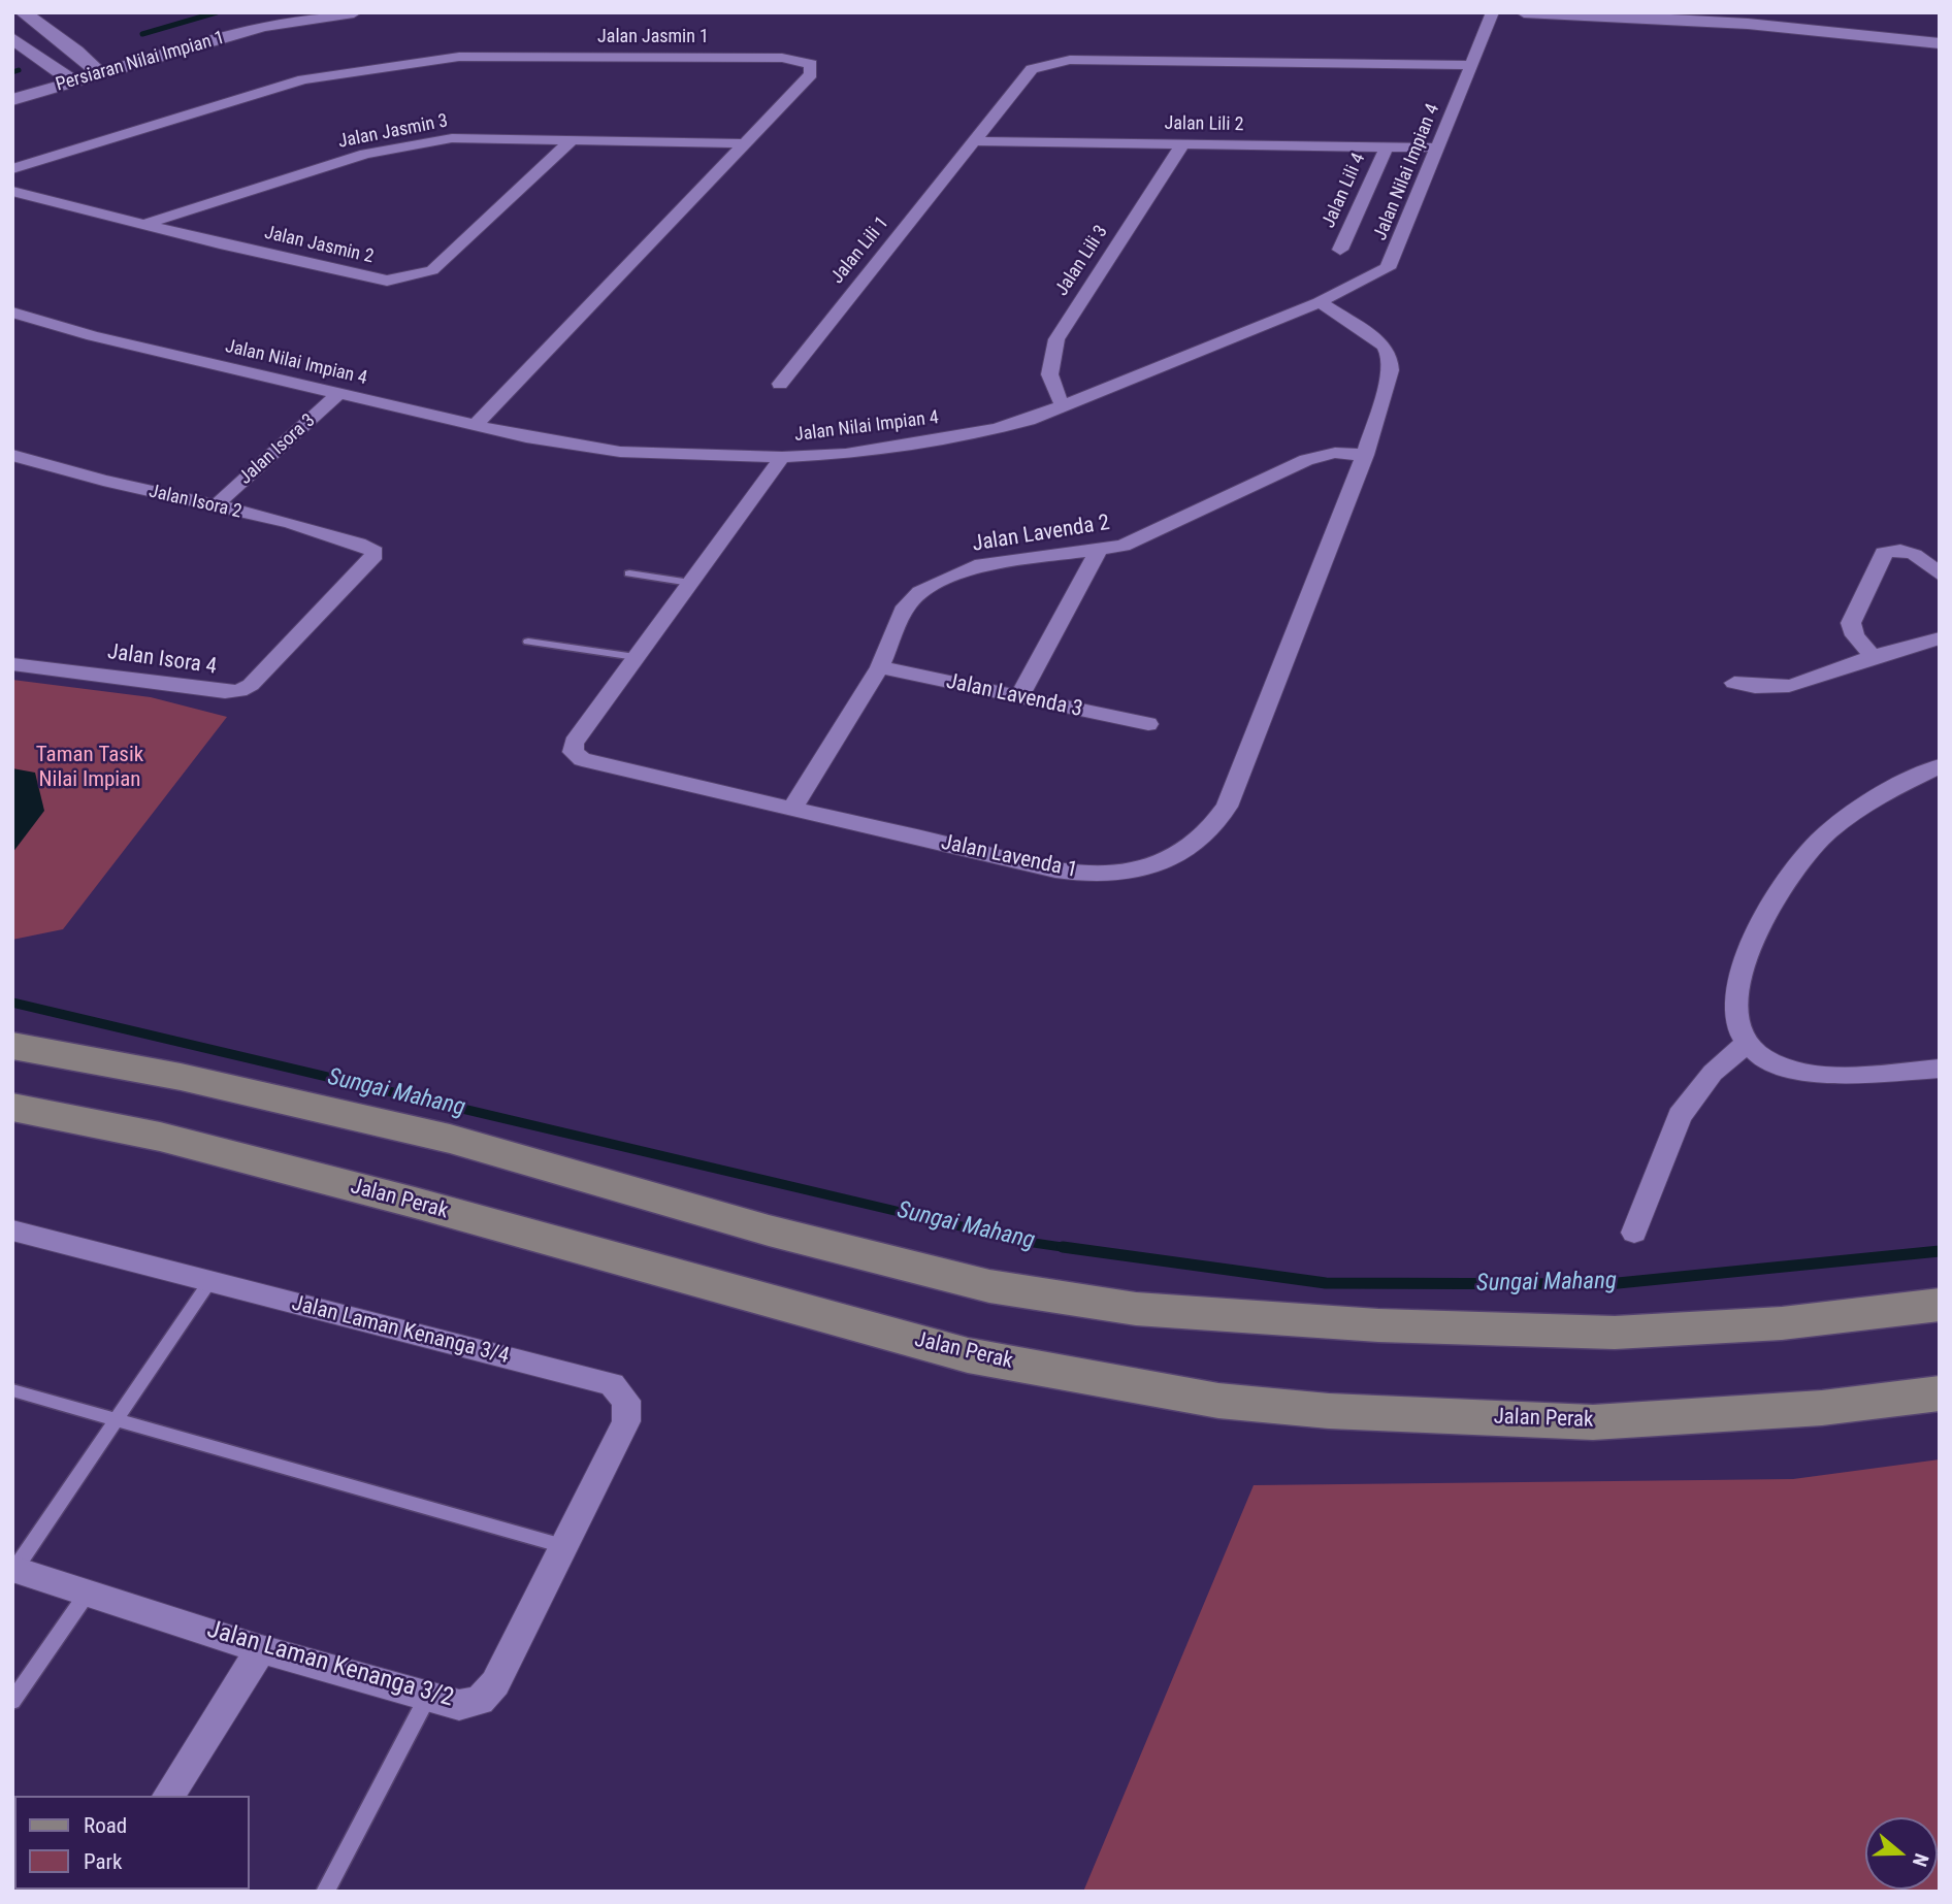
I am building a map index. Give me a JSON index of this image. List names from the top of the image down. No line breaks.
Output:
{"streets":{"main road":["Jalan Perak"],"street":["Jalan Jasmin 1","Persiaran Nilai Impian 1","Jalan Lili 2","Jalan Jasmin 3","Jalan Nilai Impian 4","Jalan Lili 4","Jalan Jasmin 2","Jalan Lili 1","Jalan Lili 3","Jalan Isora 3","Jalan Isora 2","Jalan Lavenda 2","Jalan Isora 4","Jalan Lavenda 3","Jalan Lavenda 1","Jalan Laman Kenanga 3/4","Jalan Laman Kenanga 3/2"]},"crossings":[["Jalan Jasmin 1","Jalan Jasmin 3"],["Jalan Jasmin 1","Jalan Nilai Impian 4"],["Jalan Lili 2","Jalan Nilai Impian 4"],["Jalan Lili 2","Jalan Lili 4"],["Jalan Lili 2","Jalan Lili 1"],["Jalan Lili 2","Jalan Lili 3"],["Jalan Jasmin 3","Jalan Jasmin 2"],["Jalan Nilai Impian 4","Jalan Lili 1"],["Jalan Nilai Impian 4","Jalan Lili 3"],["Jalan Nilai Impian 4","Jalan Isora 3"],["Jalan Nilai Impian 4","Jalan Lavenda 1"],["Jalan Isora 3","Jalan Isora 2"],["Jalan Isora 2","Jalan Isora 4"],["Jalan Lavenda 2","Jalan Lavenda 3"],["Jalan Lavenda 2","Jalan Lavenda 1"],["Jalan Laman Kenanga 3/4","Jalan Laman Kenanga 3/2"]],"water":["Sungai Mahang"],"parks":["Taman Tasik Nilai Impian"],"legend":["Road","Park"],"north":"right"}
